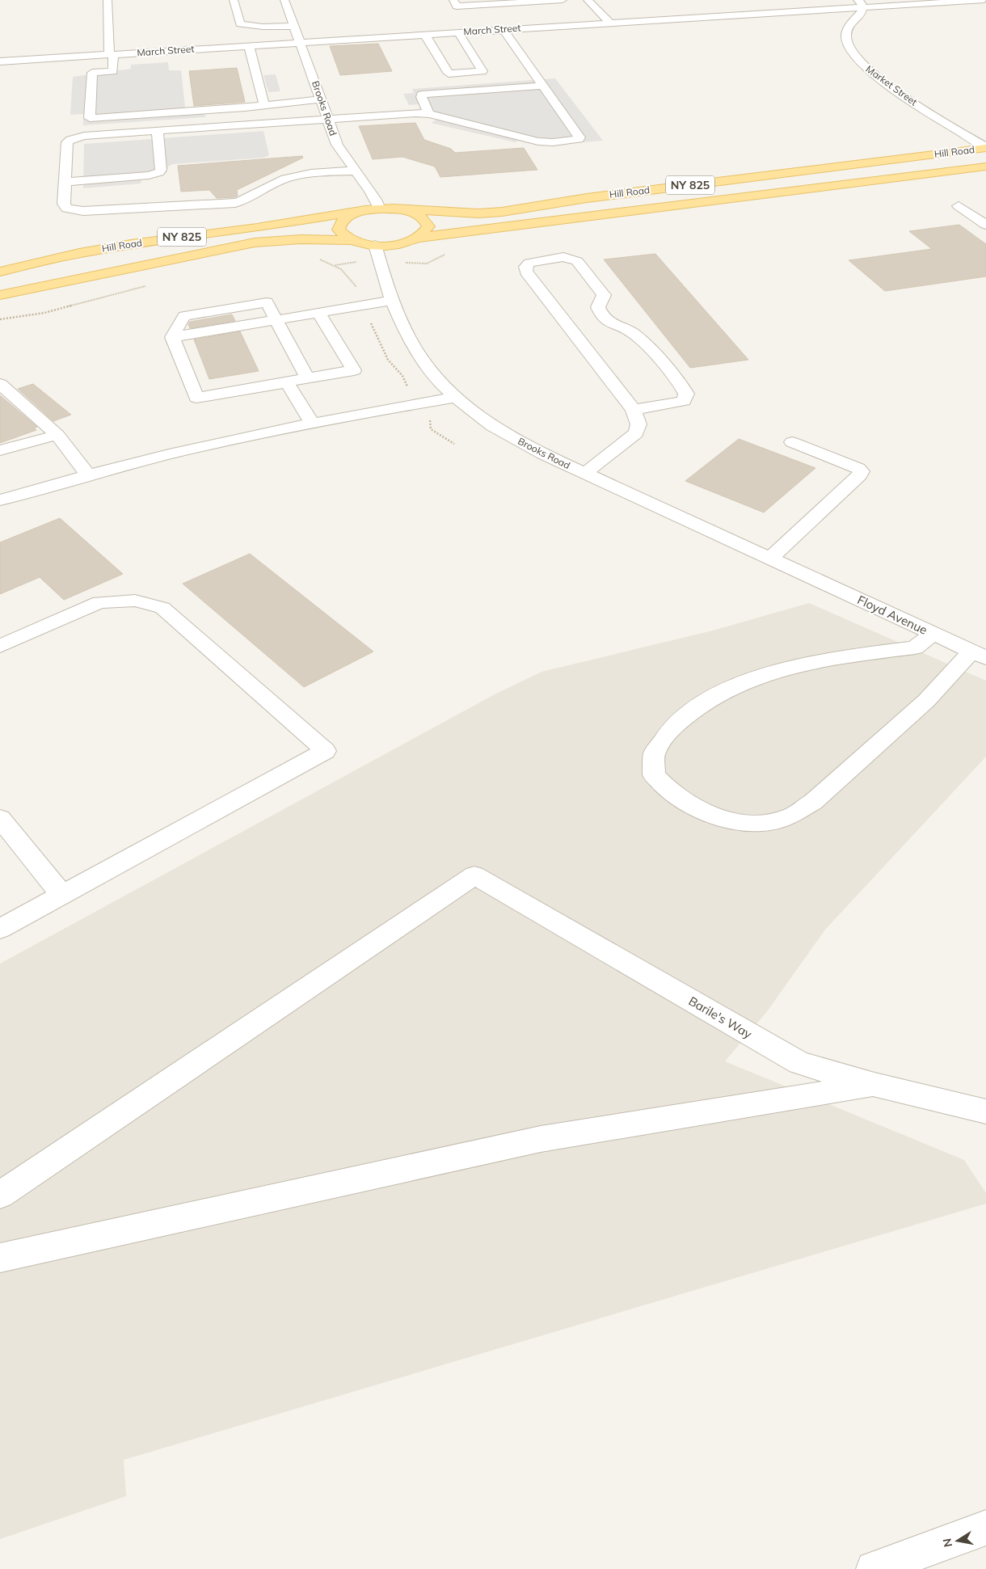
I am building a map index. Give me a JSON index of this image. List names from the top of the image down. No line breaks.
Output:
{"streets":{"main road":["Hill Road","NY 825"],"street":["March Street","Market Street","Brooks Road","Floyd Avenue","Barile's Way"]},"crossings":[["March Street","Brooks Road"],["Market Street","Hill Road"],["Brooks Road","NY 825"],["Brooks Road","Floyd Avenue"],["Hill Road","NY 825"]],"north":"left"}
